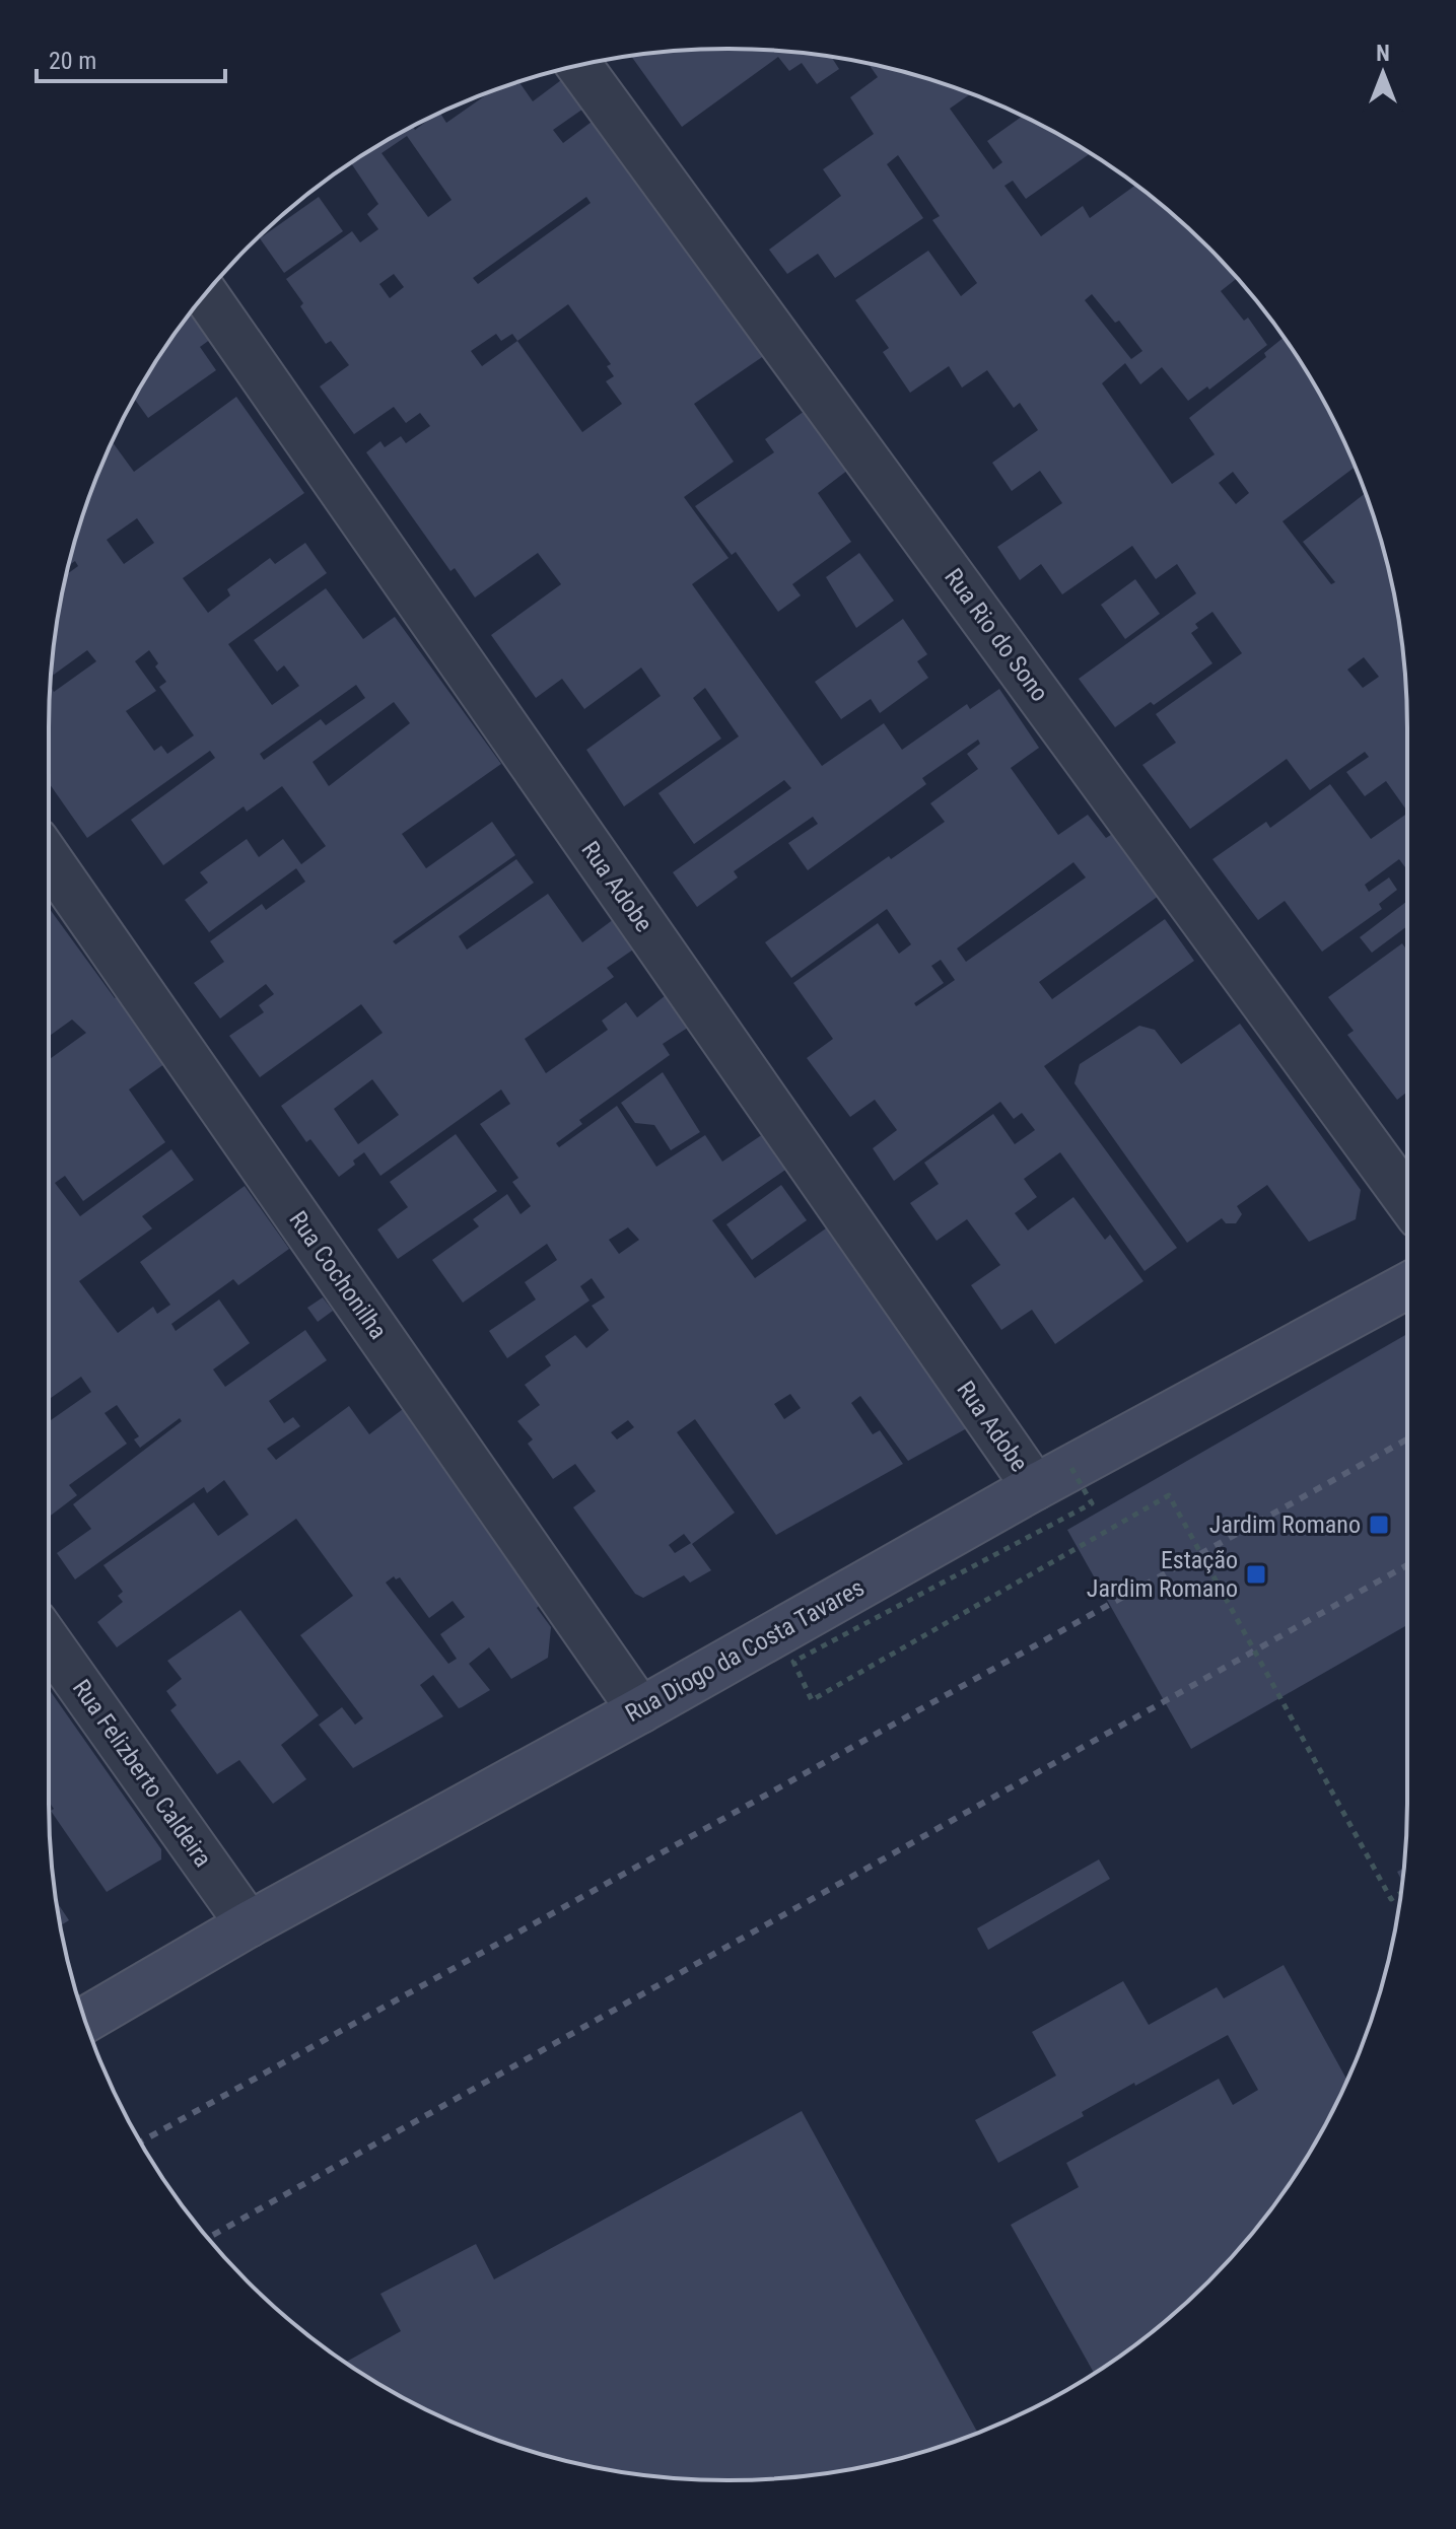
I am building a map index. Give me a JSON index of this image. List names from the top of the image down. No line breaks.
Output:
{"streets":{"street":["Rua Rio do Sono","Rua Adobe","Rua Cochonilha","Rua Diogo da Costa Tavares","Rua Felizberto Caldeira"]},"crossings":[["Rua Adobe","Rua Diogo da Costa Tavares"],["Rua Cochonilha","Rua Diogo da Costa Tavares"],["Rua Diogo da Costa Tavares","Rua Felizberto Caldeira"]],"places":{"transit":["Jardim Romano","Estação Jardim Romano"]},"scale_bar":"20 m","north":"top"}
